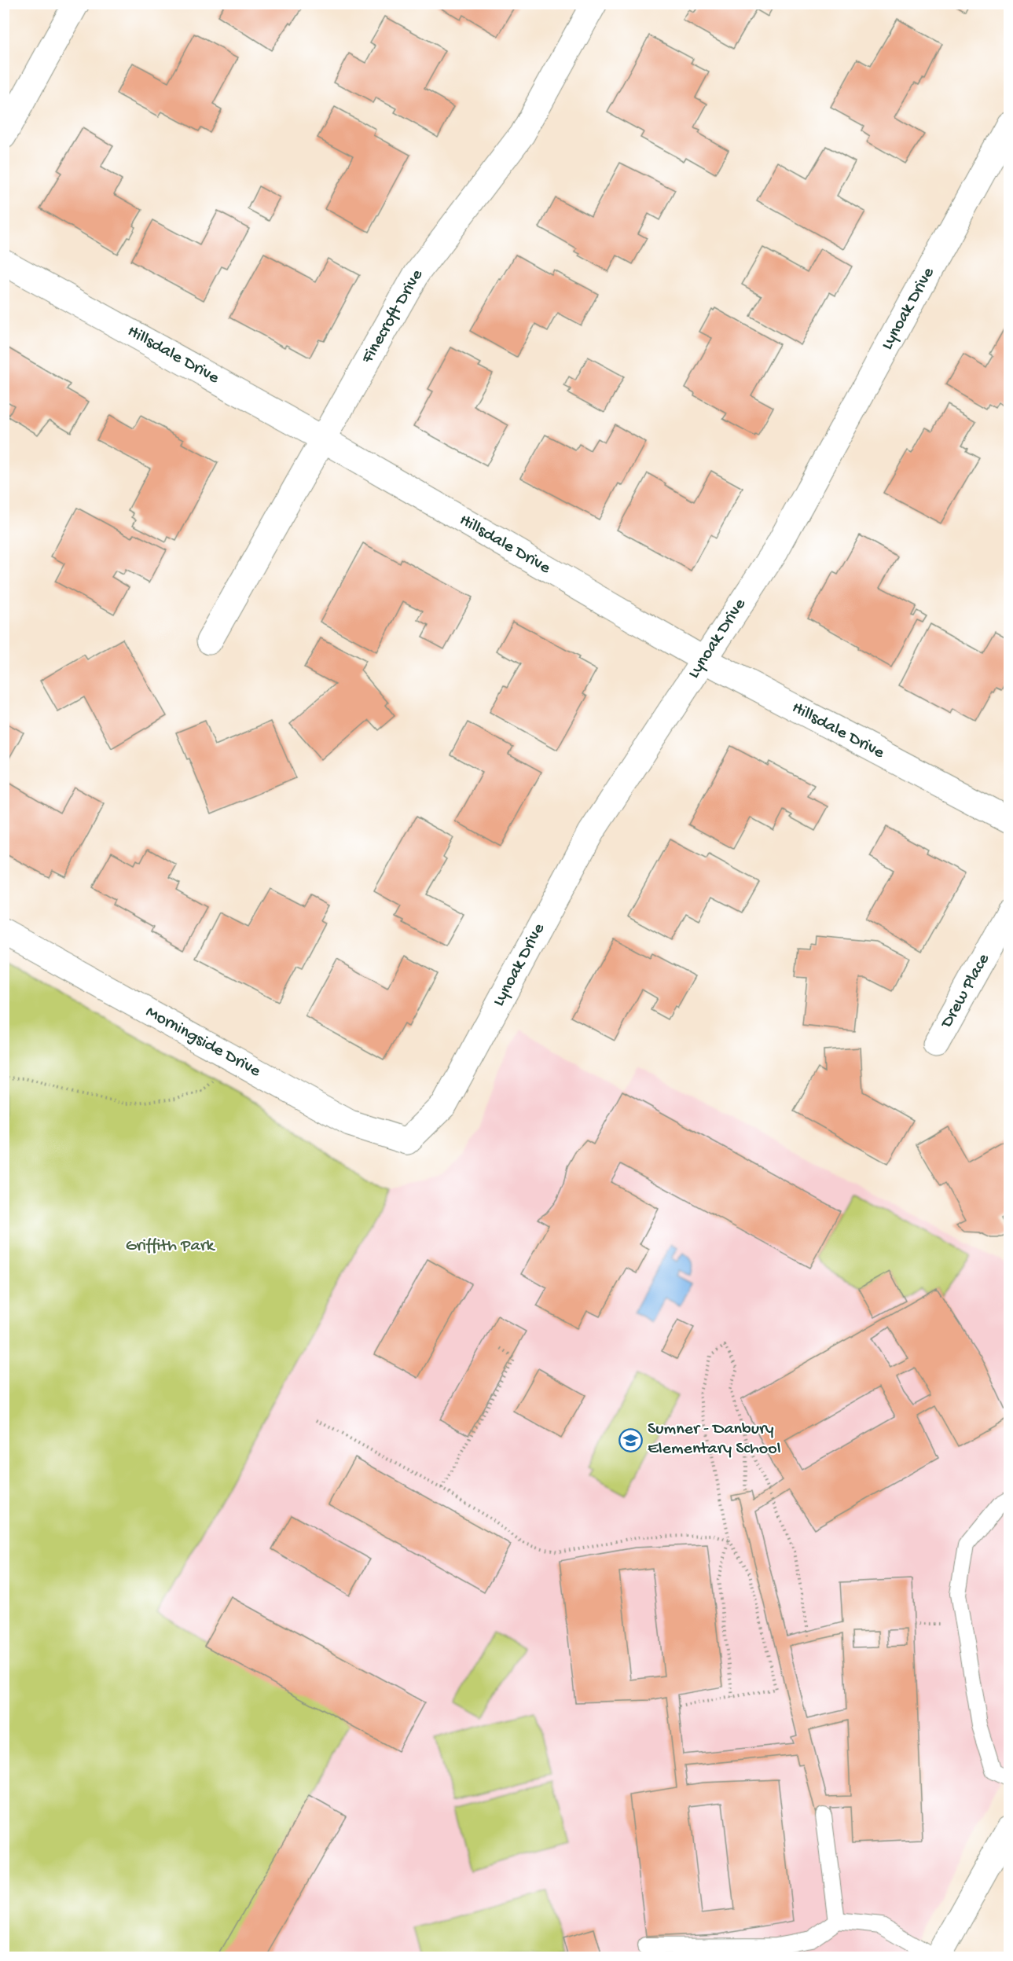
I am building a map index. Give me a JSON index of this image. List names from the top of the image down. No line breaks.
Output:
{"streets":{"street":["Lynoak Drive","Finecroft Drive","Hillsdale Drive","Drew Place","Morningside Drive"]},"crossings":[["Lynoak Drive","Hillsdale Drive"],["Lynoak Drive","Morningside Drive"],["Finecroft Drive","Hillsdale Drive"]],"parks":["Griffith Park"],"places":{"school or university":["Sumner - Danbury Elementary School"]}}
